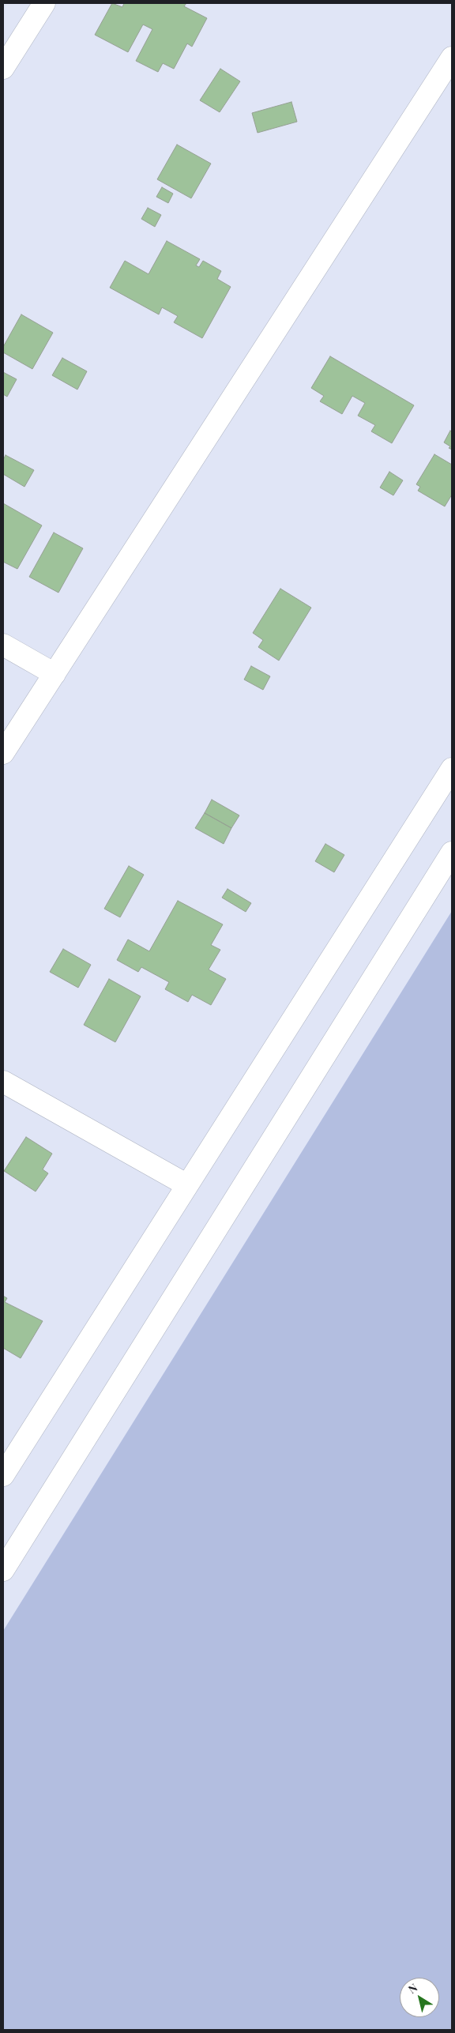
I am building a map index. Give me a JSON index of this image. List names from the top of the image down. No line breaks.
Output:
{"north":"top left"}
